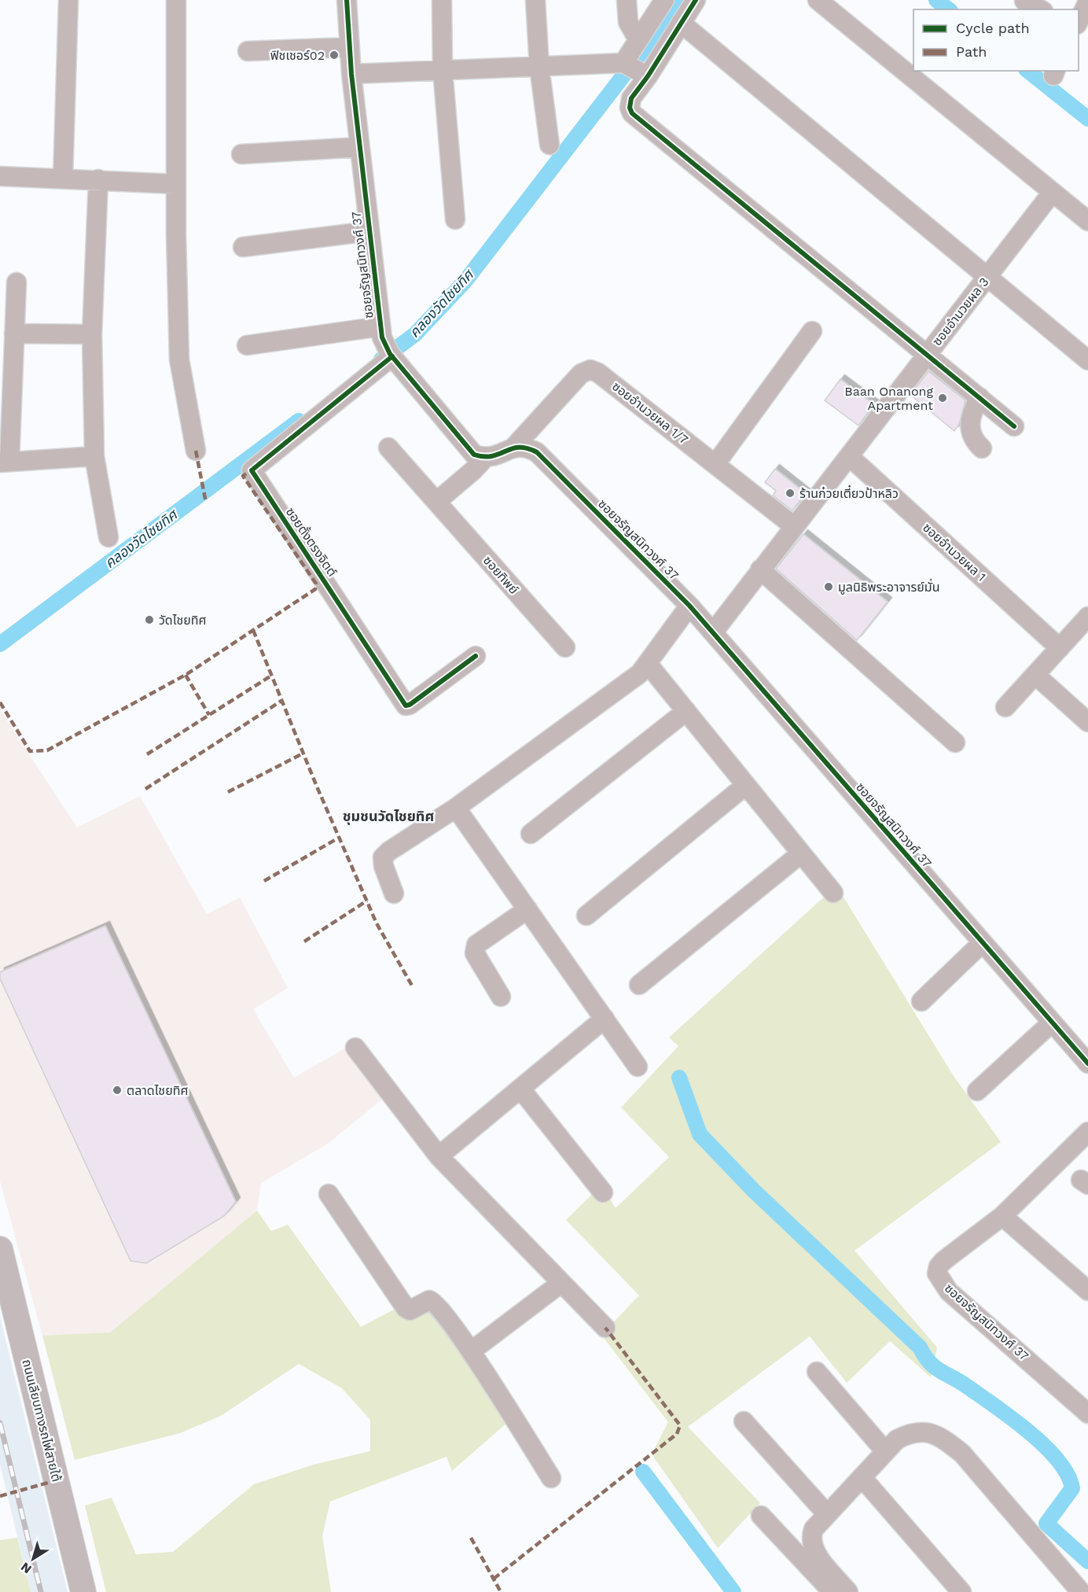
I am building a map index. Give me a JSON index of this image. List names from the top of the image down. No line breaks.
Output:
{"streets":{"main road":["ถนนเลียบทางรถไฟสายใต้"],"street":["ซอยจรัญสนิทวงศ์ 37","ซอยอำนวยผล 3","ซอยอำนวยผล 1/7","ซอยตั้งตรงจิตต์","ซอยอำนวยผล 1","ซอยทิพย์"]},"crossings":[["ซอยจรัญสนิทวงศ์ 37","ซอยอำนวยผล 3"],["ซอยจรัญสนิทวงศ์ 37","ซอยอำนวยผล 1/7"],["ซอยจรัญสนิทวงศ์ 37","ซอยตั้งตรงจิตต์"],["ซอยอำนวยผล 3","ซอยอำนวยผล 1/7"],["ซอยอำนวยผล 3","ซอยอำนวยผล 1"]],"districts":["ชุมชนวัดไชยทิศ"],"water":["คลองวัดไชยทิศ"],"places":["ฟิชเชอร์02","Baan Onanong Apartment","ร้านก๋วยเตี๋ยวป้าหลิว","มูลนิธิพระอาจารย์มั่น","วัดไชยทิศ","ตลาดไชยทิศ"],"legend":["Cycle path","Path"],"north":"bottom left"}
